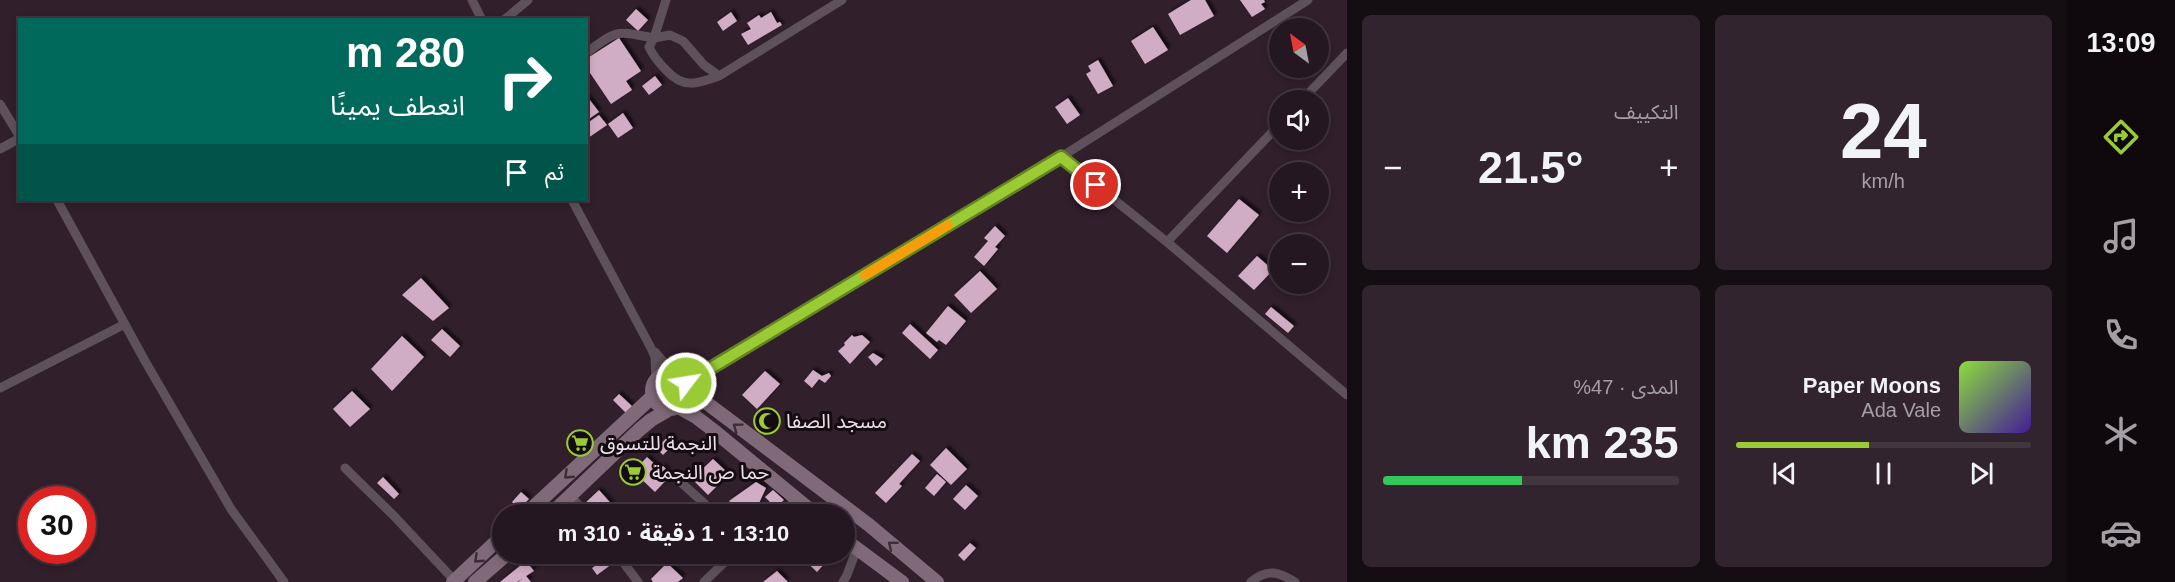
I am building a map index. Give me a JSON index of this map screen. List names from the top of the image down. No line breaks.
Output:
{"places":{"mosque":["مسجد الصفا"],"supermarket":["النجمة للتسوق","حما ص النجمة"]},"north":"top left","page":{"tabs":"13:09","tile":[["24","km/h"],"التكييف",["المدى · 47%","235 km"]],"map_buttons":["+","−"],"turn":["280 m","انعطف يمينًا"],"heat":["−","21.5°","+"],"then":"ثم","song":["Paper Moons","Ada Vale"],"limit":"30","trip":"13:10 · 1 دقيقة · 310 m"}}
